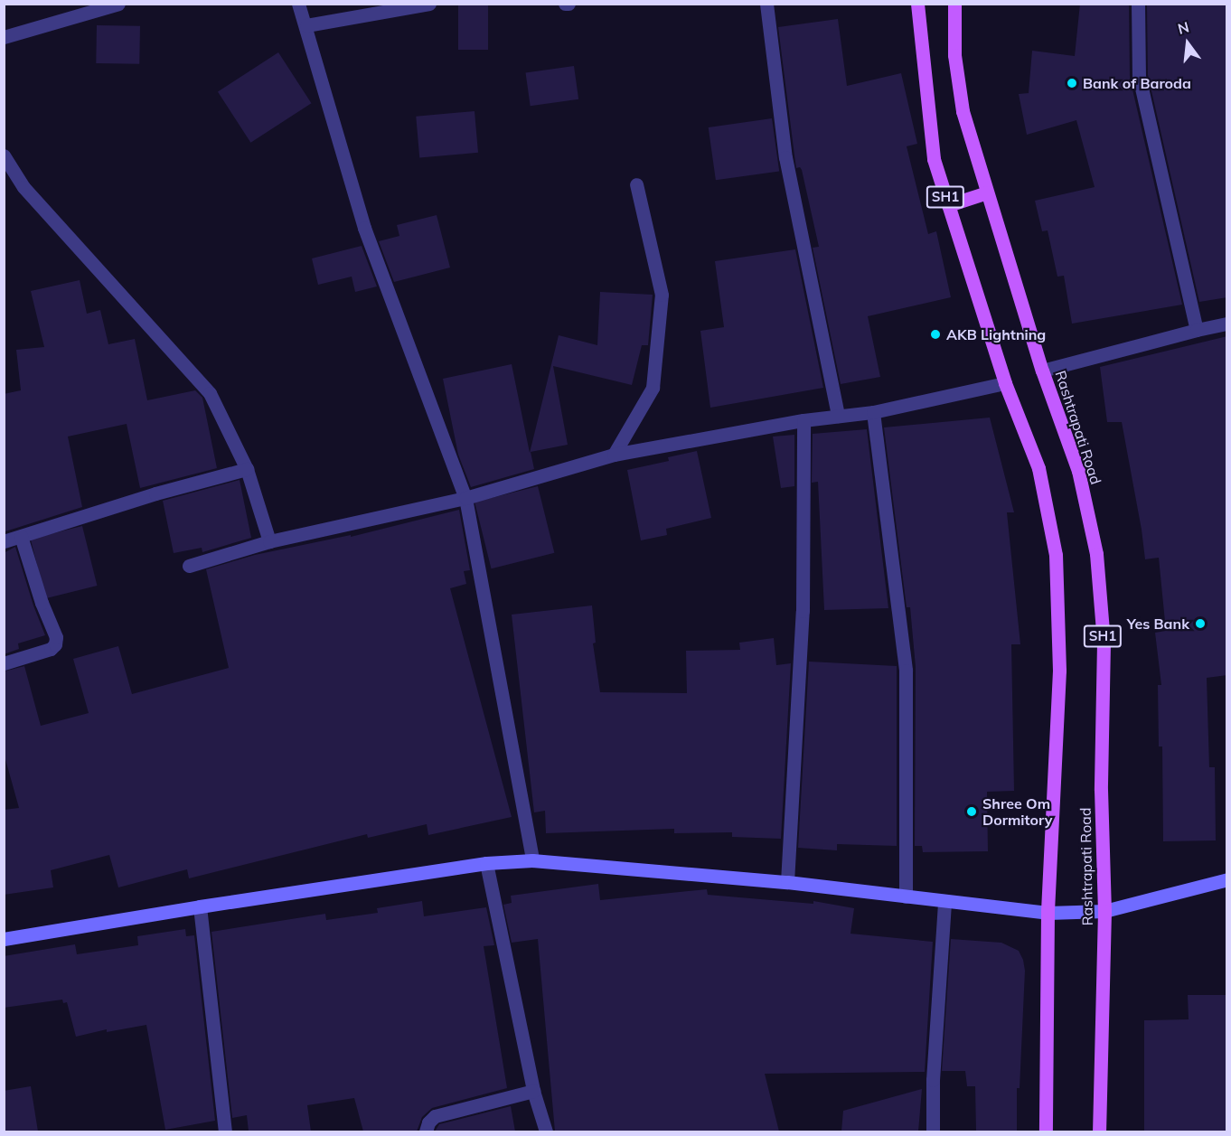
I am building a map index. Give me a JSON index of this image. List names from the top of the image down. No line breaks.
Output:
{"streets":{"main road":["SH1","Rashtrapati Road"]},"places":["Bank of Baroda","AKB Lightning","Yes Bank","Shree Om Dormitory"],"north":"top"}
